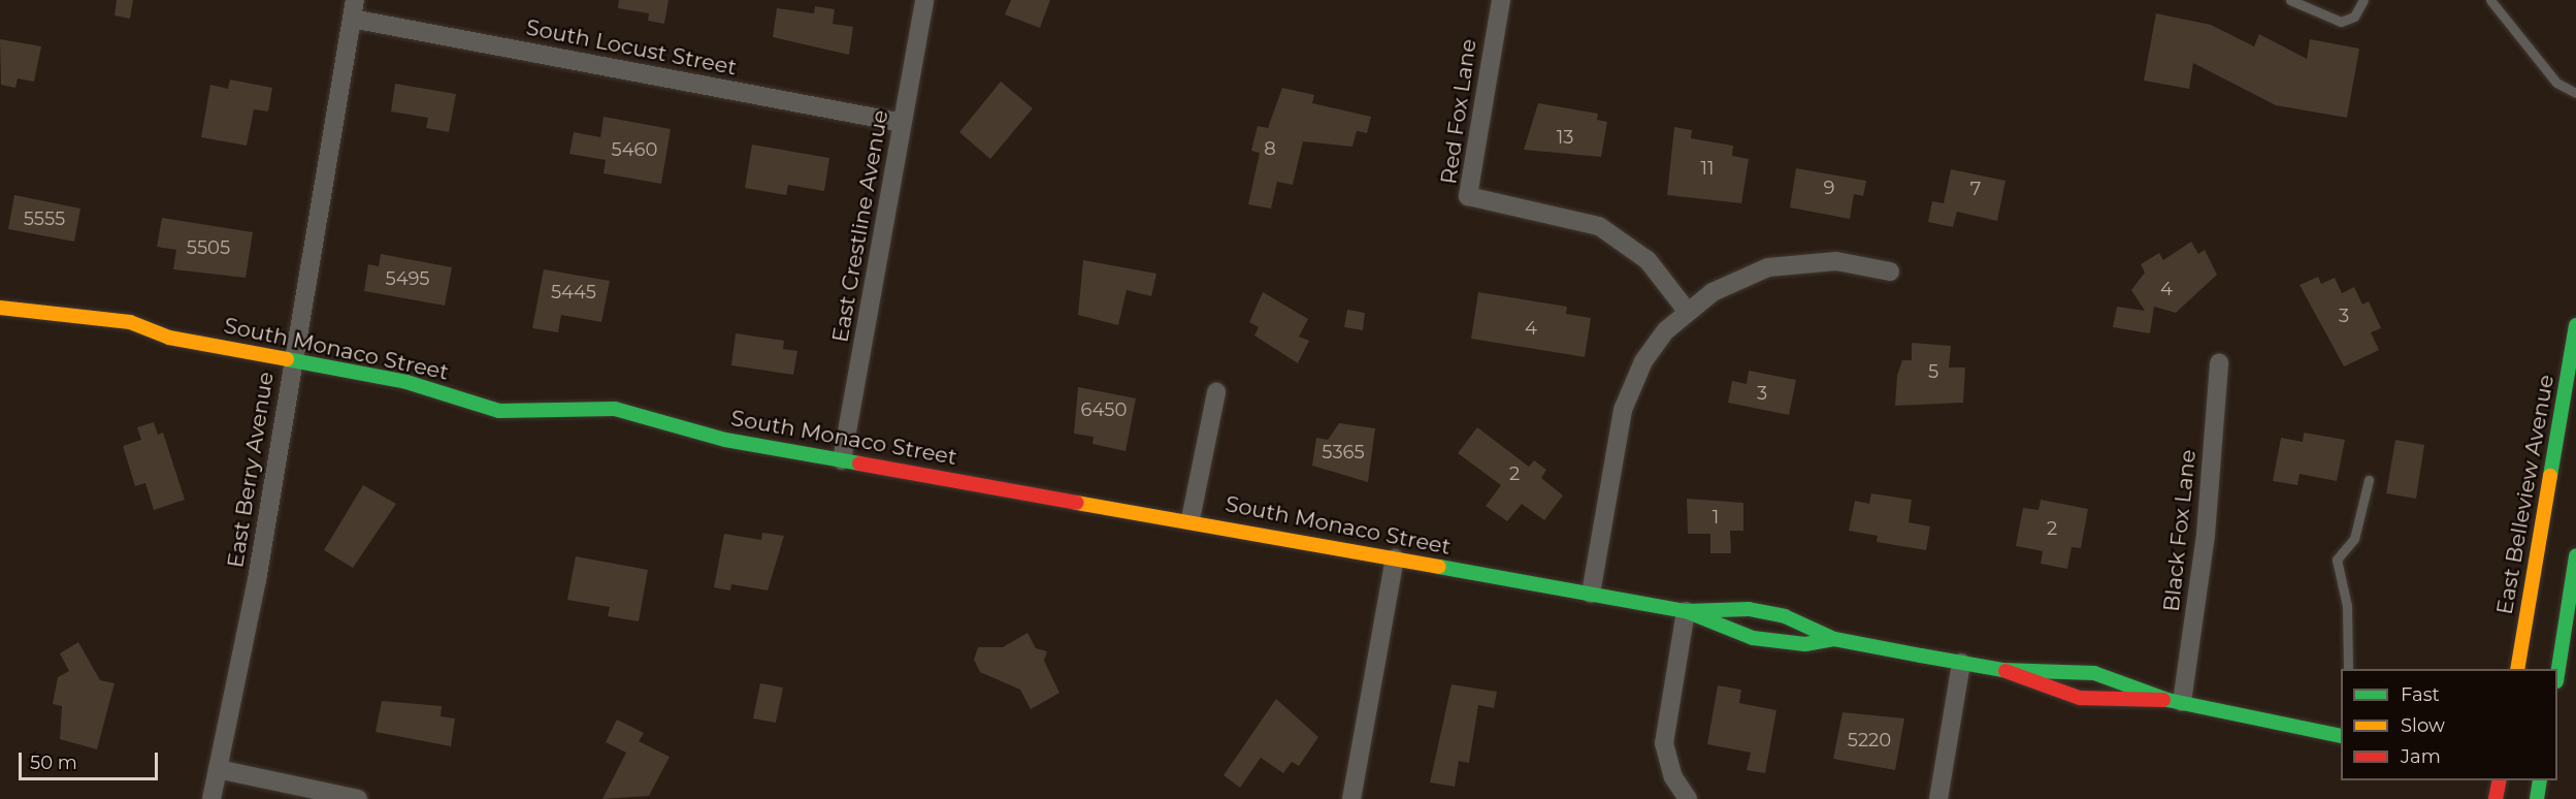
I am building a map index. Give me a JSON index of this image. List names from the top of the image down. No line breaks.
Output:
{"streets":{"street":["South Locust Street","Red Fox Lane","East Crestline Avenue","South Monaco Street","East Berry Avenue","East Belleview Avenue","Black Fox Lane"]},"crossings":[["South Locust Street","East Crestline Avenue"],["South Locust Street","East Berry Avenue"],["East Crestline Avenue","South Monaco Street"],["South Monaco Street","East Berry Avenue"],["South Monaco Street","Black Fox Lane"]],"house_numbers":["13","8","5460","11","9","7","5555","5505","5495","4","5445","3","4","5","3","6450","5365","2","1","2","5220"],"legend":["Fast","Slow","Jam"],"scale_bar":"50 m"}
